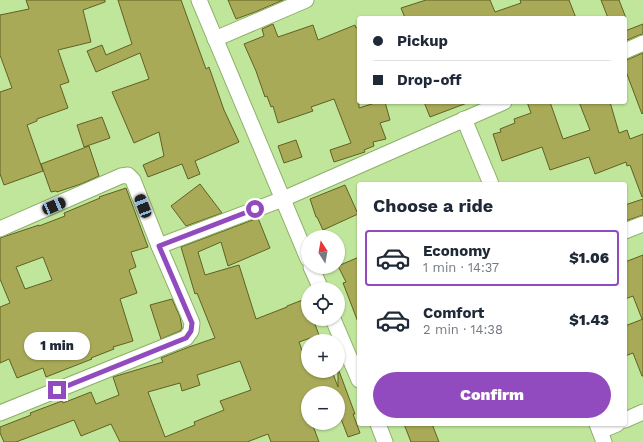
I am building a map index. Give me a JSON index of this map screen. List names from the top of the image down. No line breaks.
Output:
{"north":"top","page":{"banner":["Pickup","Drop-off"],"heading":"Choose a ride","map_buttons":["+","−"],"list":[{"name":"Economy","note":"1 min · 14:37","value":"$1.06"},{"name":"Comfort","note":"2 min · 14:38","value":"$1.43"}],"bubble":"1 min","buttons":"Confirm"}}
